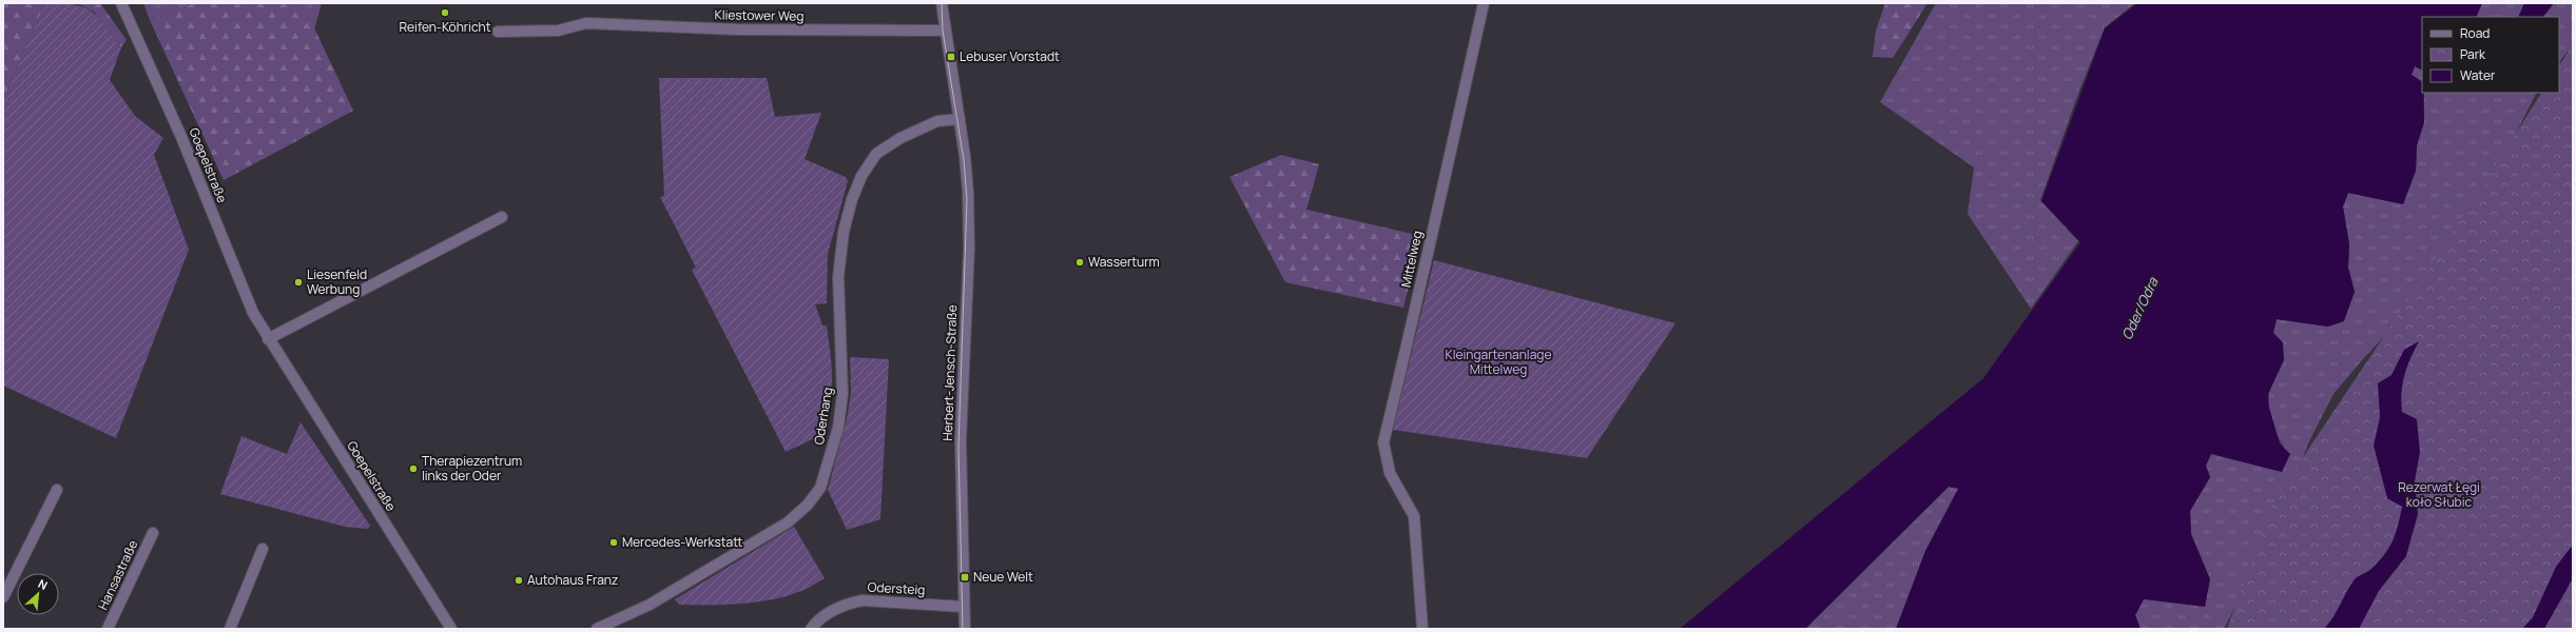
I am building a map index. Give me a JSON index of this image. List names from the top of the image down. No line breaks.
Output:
{"streets":{"street":["Kliestower Weg","Goepelstraße","Mittelweg","Herbert-Jensch-Straße","Oderhang","Hansastraße","Odersteig"]},"crossings":[["Kliestower Weg","Herbert-Jensch-Straße"],["Herbert-Jensch-Straße","Oderhang"],["Herbert-Jensch-Straße","Odersteig"]],"water":["Oder/Odra"],"parks":["Kleingartenanlage Mittelweg","Rezerwat Łęgi koło Słubic"],"places":{"other":["Reifen-Köhricht","Wasserturm","Liesenfeld Werbung","Therapiezentrum links der Oder","Mercedes-Werkstatt","Autohaus Franz"],"transit":["Lebuser Vorstadt","Neue Welt"]},"legend":["Road","Park","Water"],"north":"top right"}
